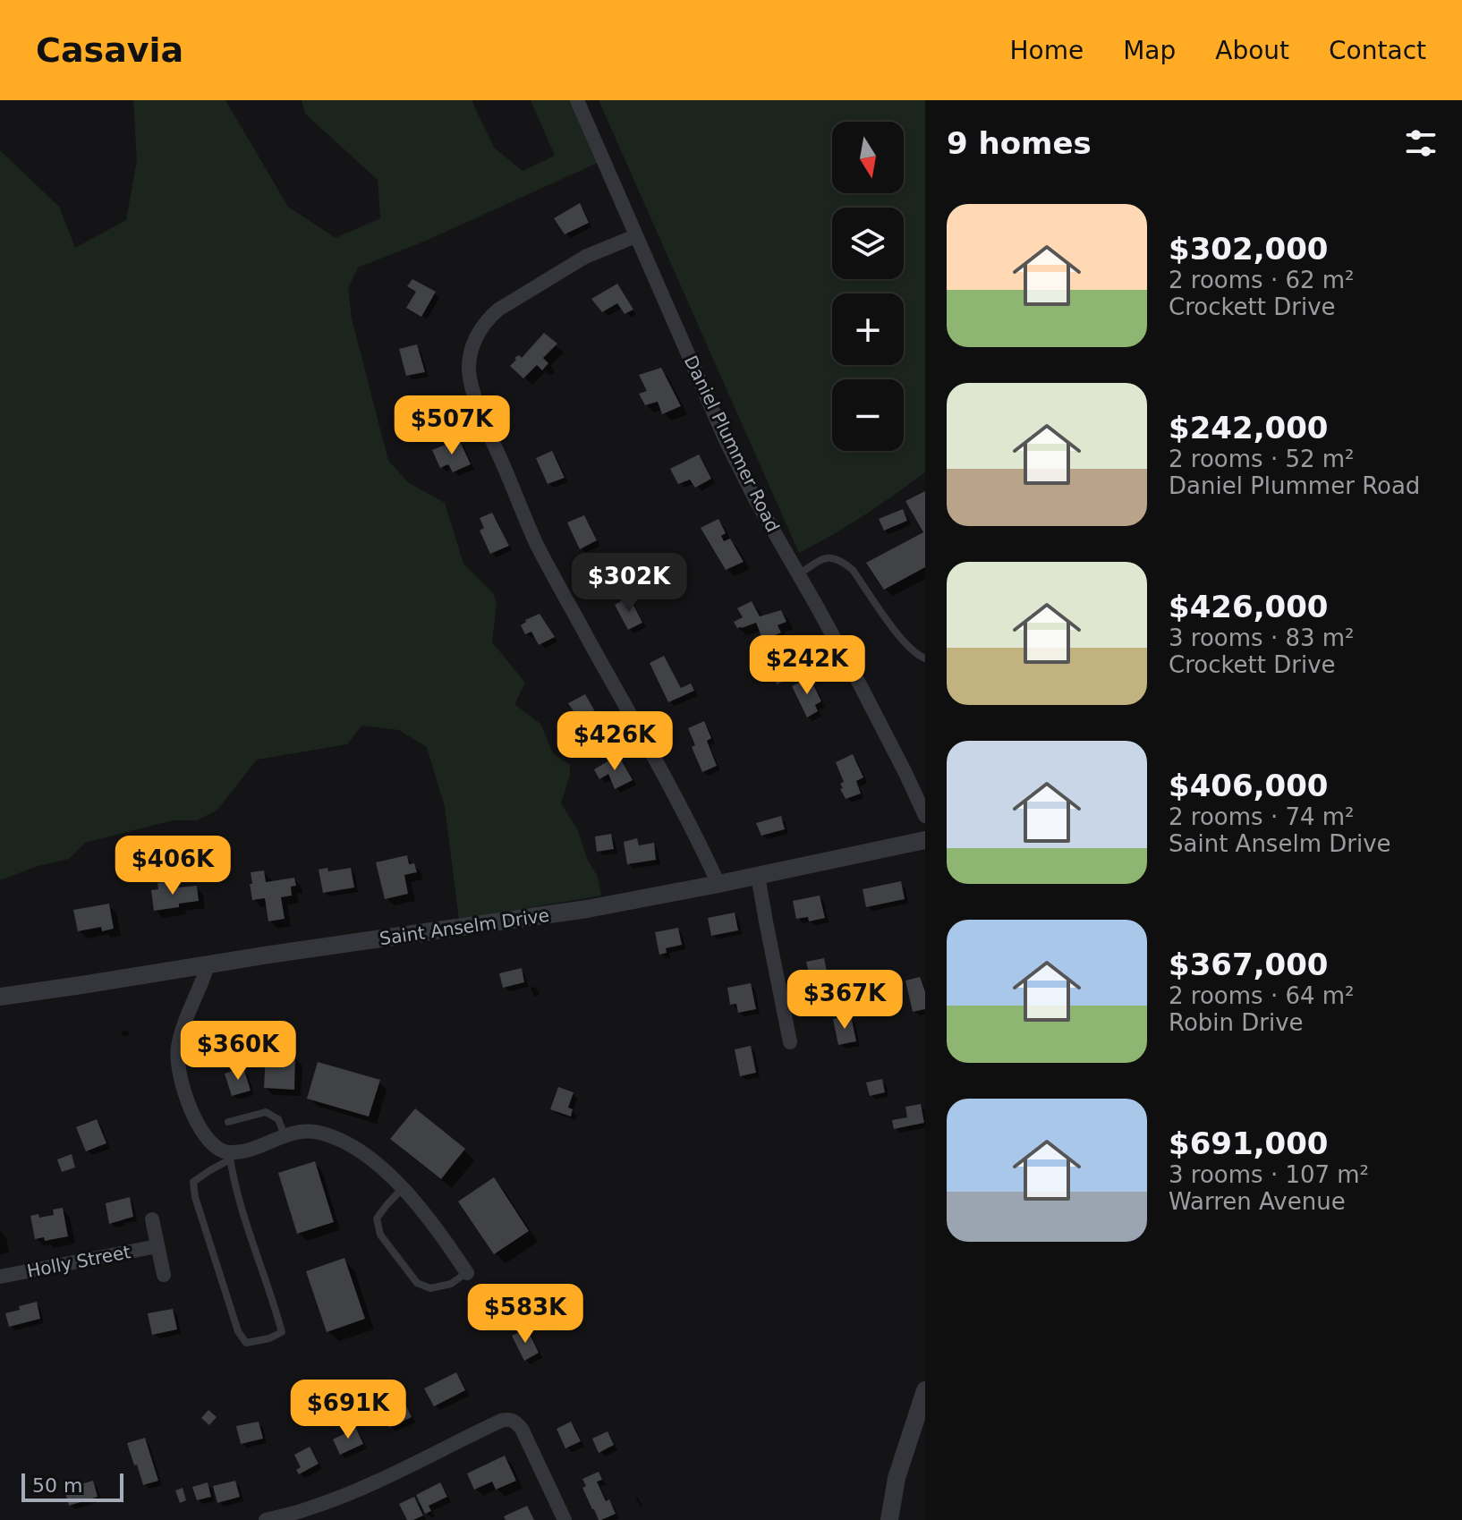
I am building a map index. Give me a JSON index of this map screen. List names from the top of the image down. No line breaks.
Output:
{"streets":{"street":["Daniel Plummer Road","Saint Anselm Drive","Holly Street"]},"scale_bar":"50 m","north":"bottom","page":{"header":"Casavia","nav":["Home","Map","About","Contact"],"heading":"9 homes","map_buttons":["+","−"],"list":[{"name":"$302,000","note":"2 rooms · 62 m² · Crockett Drive"},{"name":"$242,000","note":"2 rooms · 52 m² · Daniel Plummer Road"},{"name":"$426,000","note":"3 rooms · 83 m² · Crockett Drive"},{"name":"$406,000","note":"2 rooms · 74 m² · Saint Anselm Drive"},{"name":"$367,000","note":"2 rooms · 64 m² · Robin Drive"},{"name":"$691,000","note":"3 rooms · 107 m² · Warren Avenue"}],"price":["$507K","$302K","$242K","$426K","$406K","$367K","$360K","$583K","$691K"],"scale":"50 m"}}
